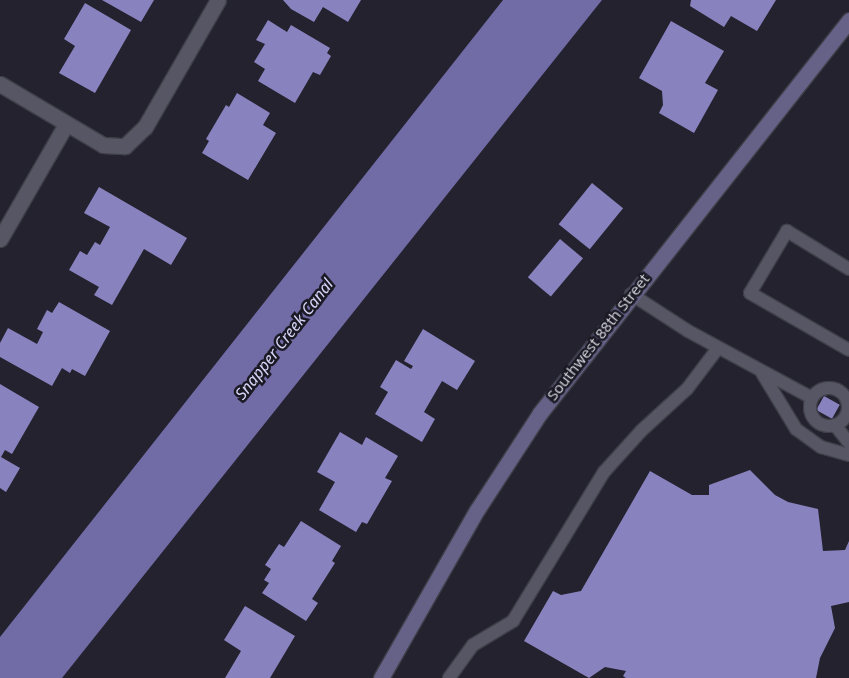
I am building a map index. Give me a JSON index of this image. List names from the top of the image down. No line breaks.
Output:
{"streets":{"street":["Southwest 88th Street"]},"water":["Snapper Creek Canal"]}
